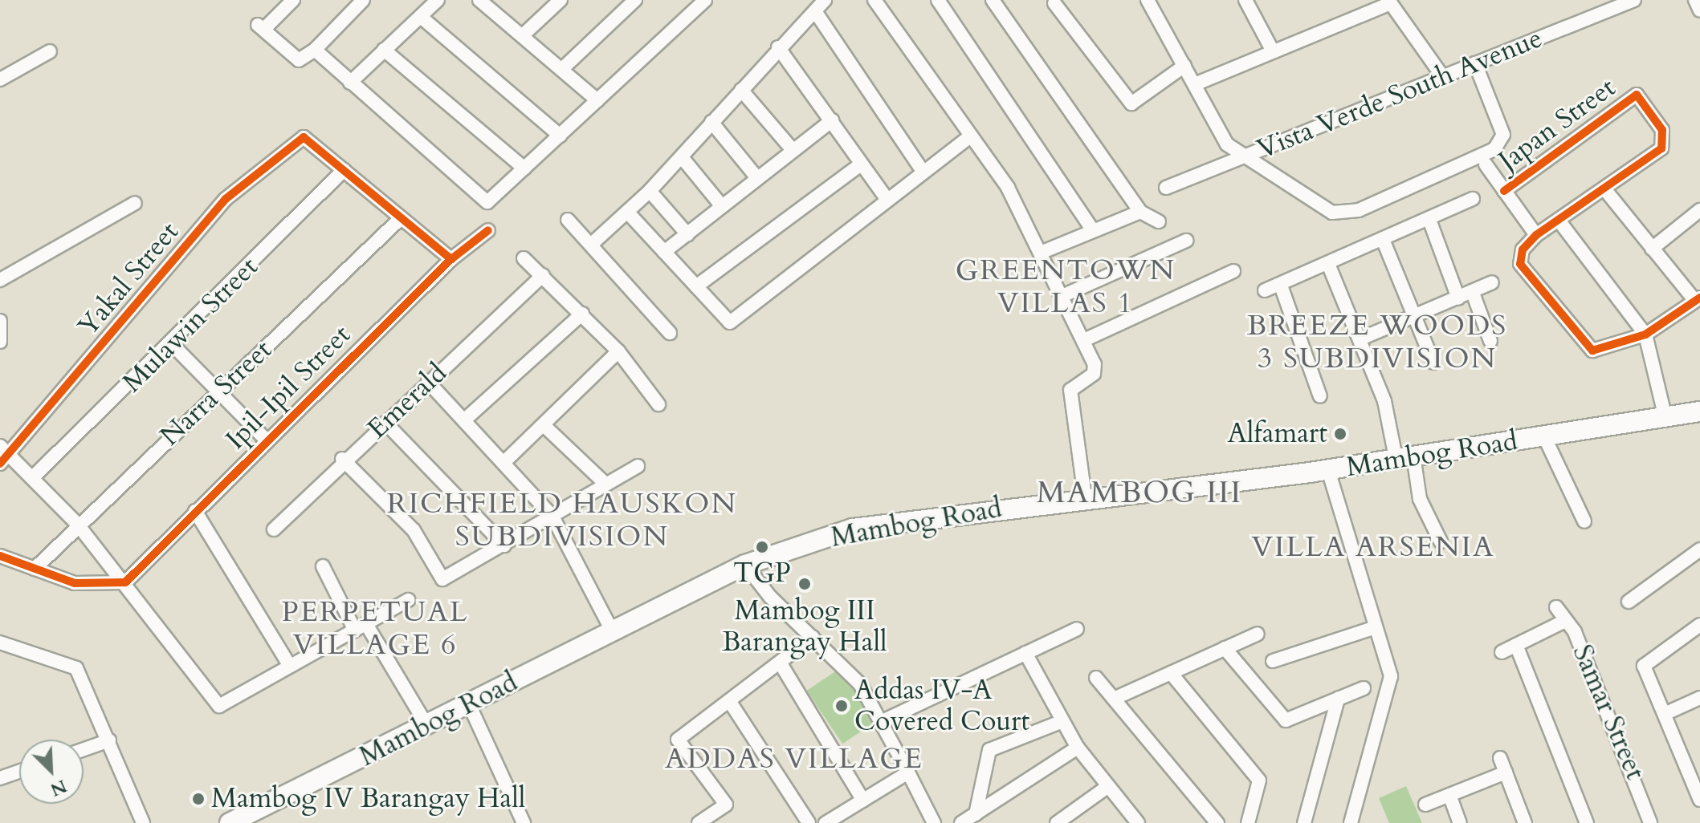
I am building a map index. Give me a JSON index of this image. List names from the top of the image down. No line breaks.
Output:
{"streets":{"main road":["Mambog Road"],"street":["Vista Verde South Avenue","Japan Street","Yakal Street","Mulawin Street","Ipil-Ipil Street","Narra Street","Emerald","Samar Street"]},"crossings":[["Yakal Street","Mulawin Street"]],"districts":["GREENTOWN VILLAS 1","BREEZE WOODS 3 SUBDIVISION","MAMBOG III","RICHFIELD HAUSKON SUBDIVISION","VILLA ARSENIA","PERPETUAL VILLAGE 6","ADDAS VILLAGE"],"places":["Alfamart","TGP","Mambog III Barangay Hall","Addas IV-A Covered Court","Mambog IV Barangay Hall"],"north":"bottom right"}
